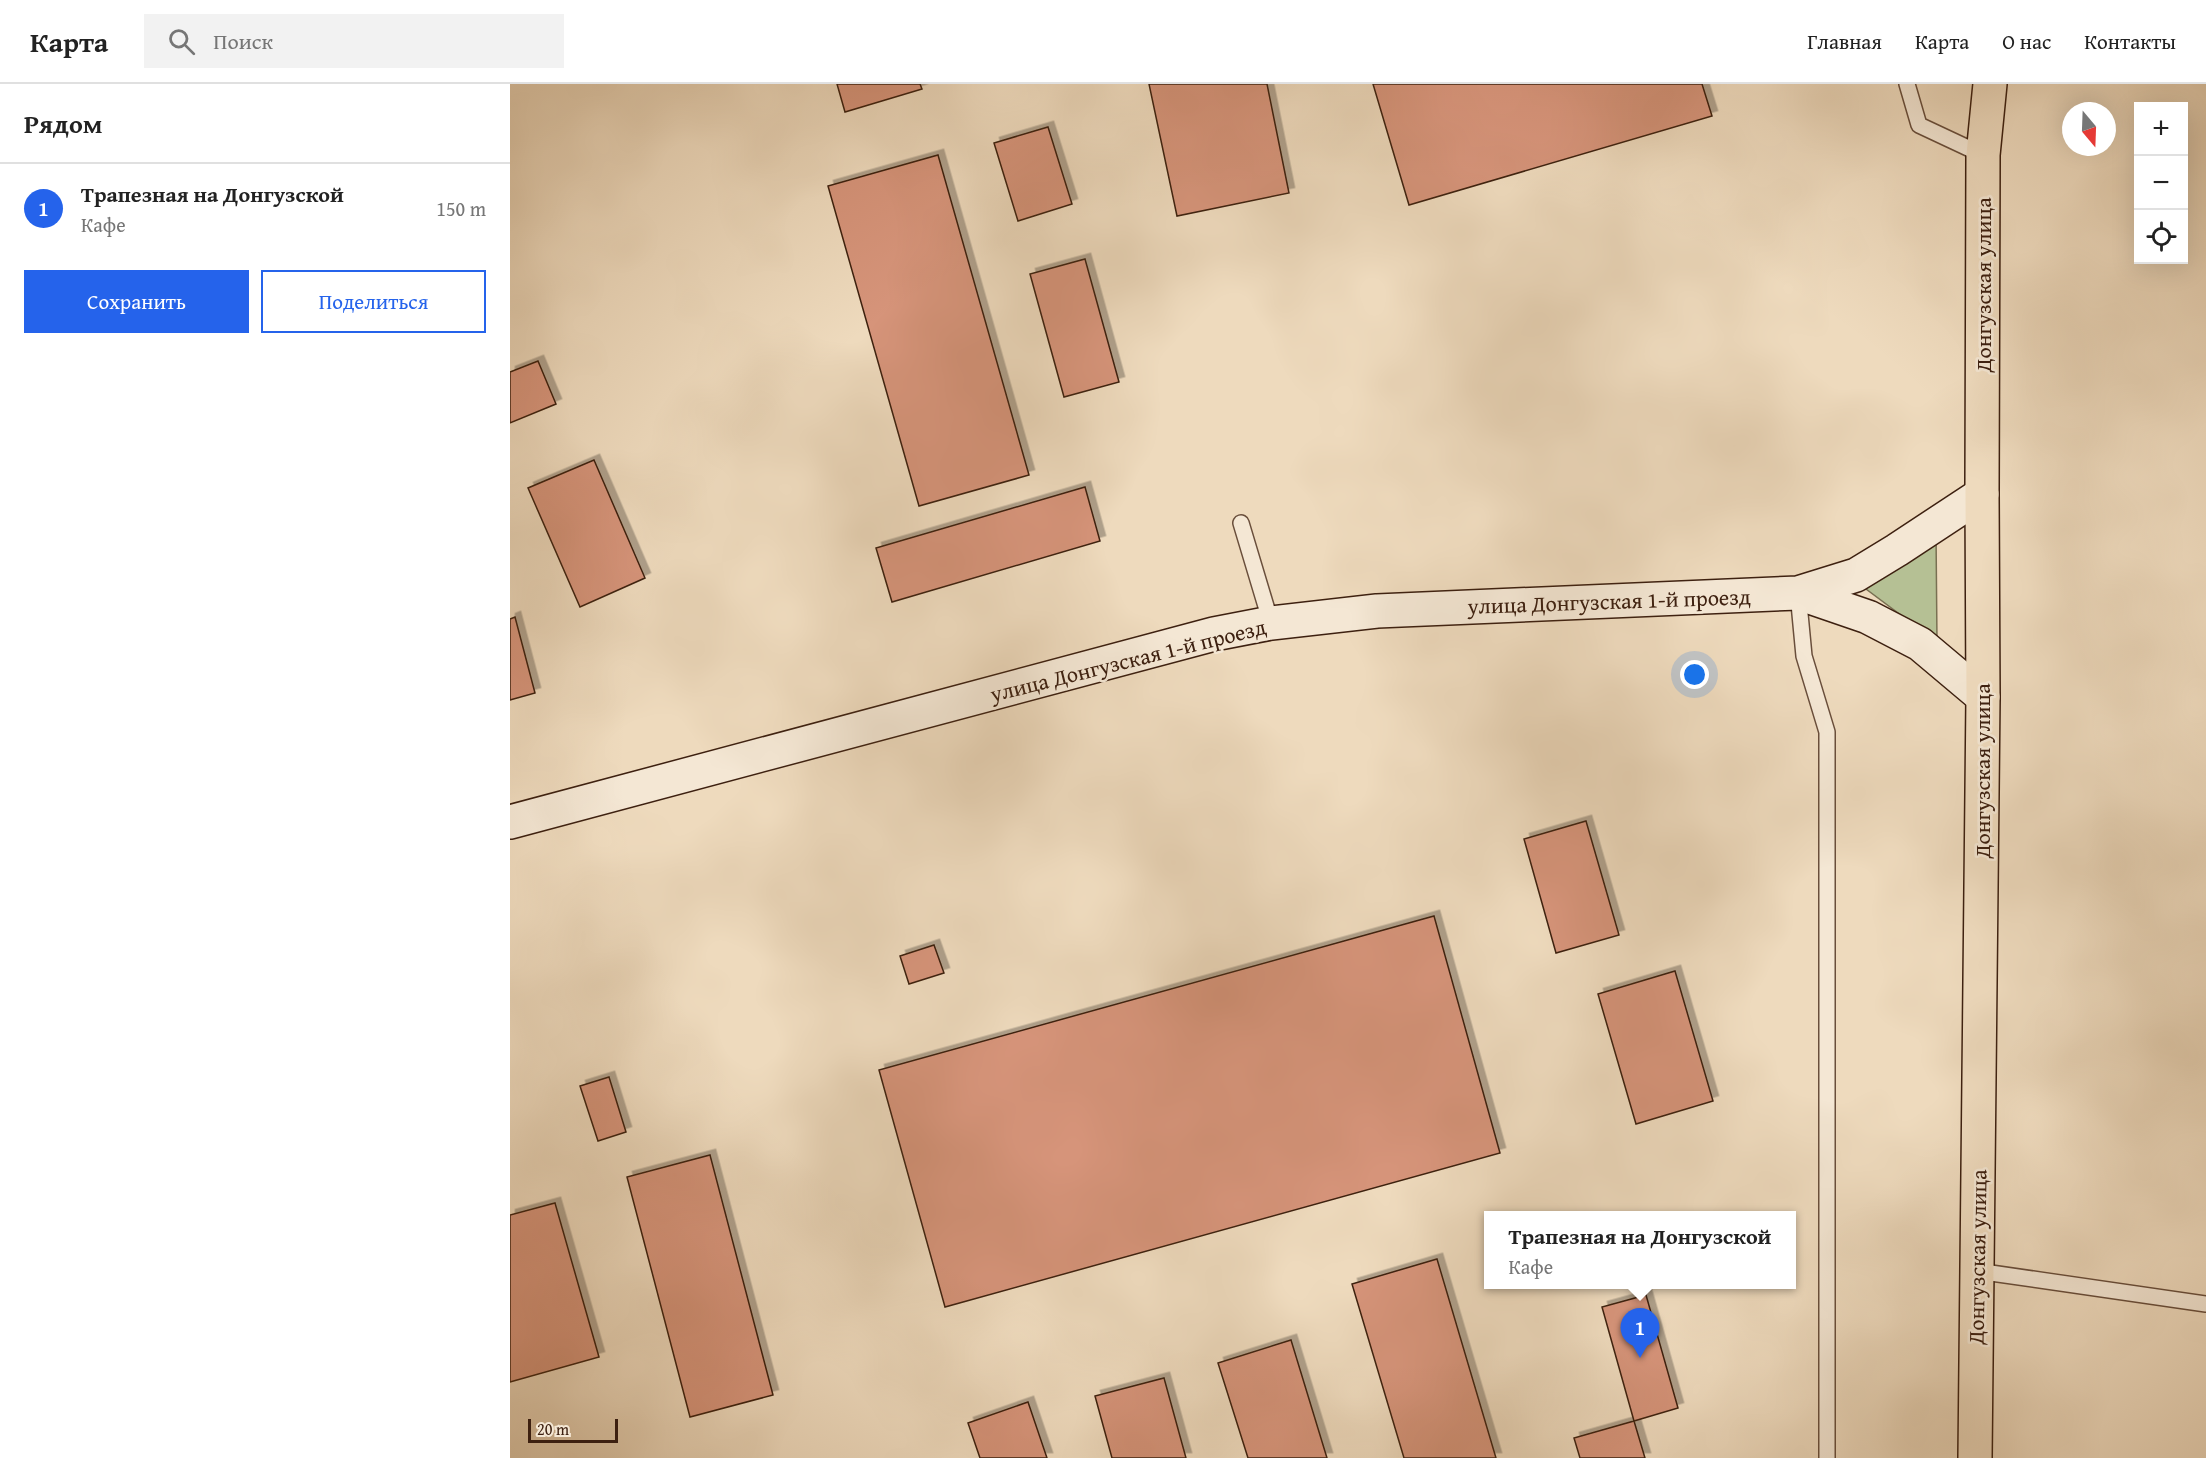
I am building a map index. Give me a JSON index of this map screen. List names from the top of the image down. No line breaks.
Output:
{"streets":{"highway":["Донгузская улица"],"street":["улица Донгузская 1-й проезд"]},"scale_bar":"20 m","north":"bottom","page":{"header":"Карта","search":"Поиск","nav":["Главная","Карта","О нас","Контакты"],"heading":"Рядом","map_buttons":["+","−"],"list":[{"mark":"1","name":"Трапезная на Донгузской","note":"Кафе","value":"150 m"}],"buttons":["Сохранить","Поделиться"],"popup":["Трапезная на Донгузской","Кафе"],"pins":"1","scale":"20 m"}}
